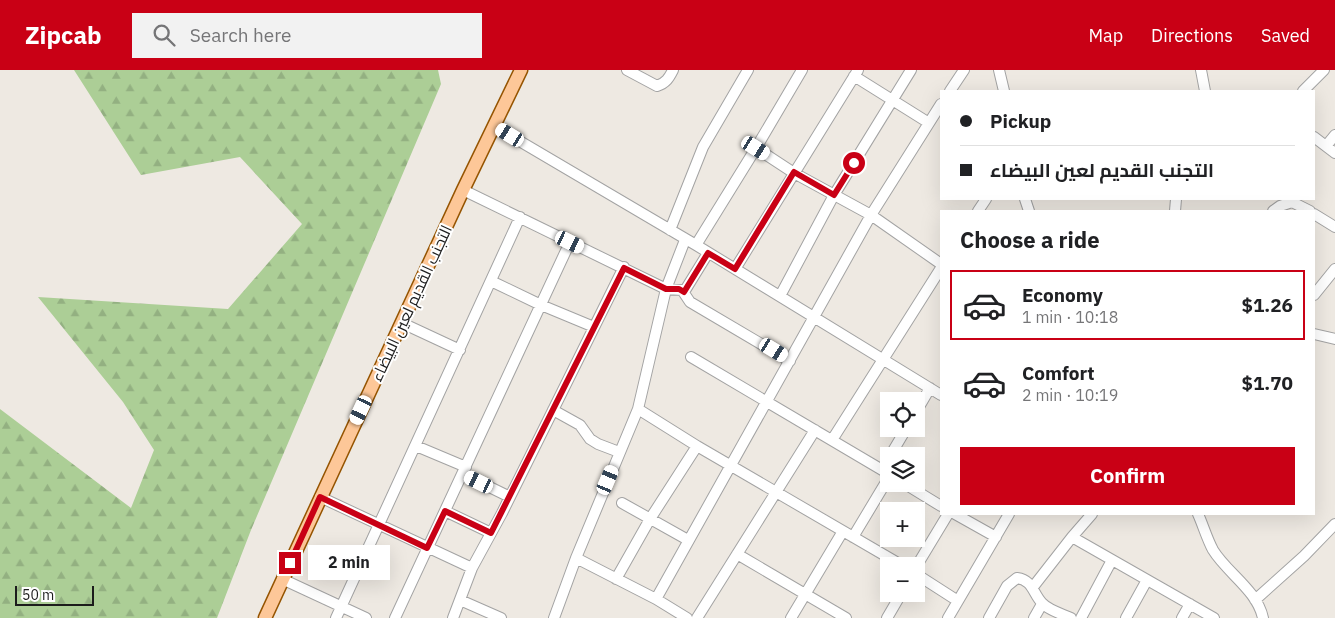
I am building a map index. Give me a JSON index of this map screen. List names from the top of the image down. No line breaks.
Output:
{"streets":{"main road":["التجنب القديم لعين البيضاء"]},"scale_bar":"50 m","page":{"header":"Zipcab","search":"Search here","nav":["Map","Directions","Saved"],"banner":["Pickup","التجنب القديم لعين البيضاء"],"heading":"Choose a ride","list":[{"name":"Economy","note":"1 min · 10:18","value":"$1.26"},{"name":"Comfort","note":"2 min · 10:19","value":"$1.70"}],"map_buttons":["+","−"],"buttons":"Confirm","bubble":"2 min","scale":"50 m"}}
